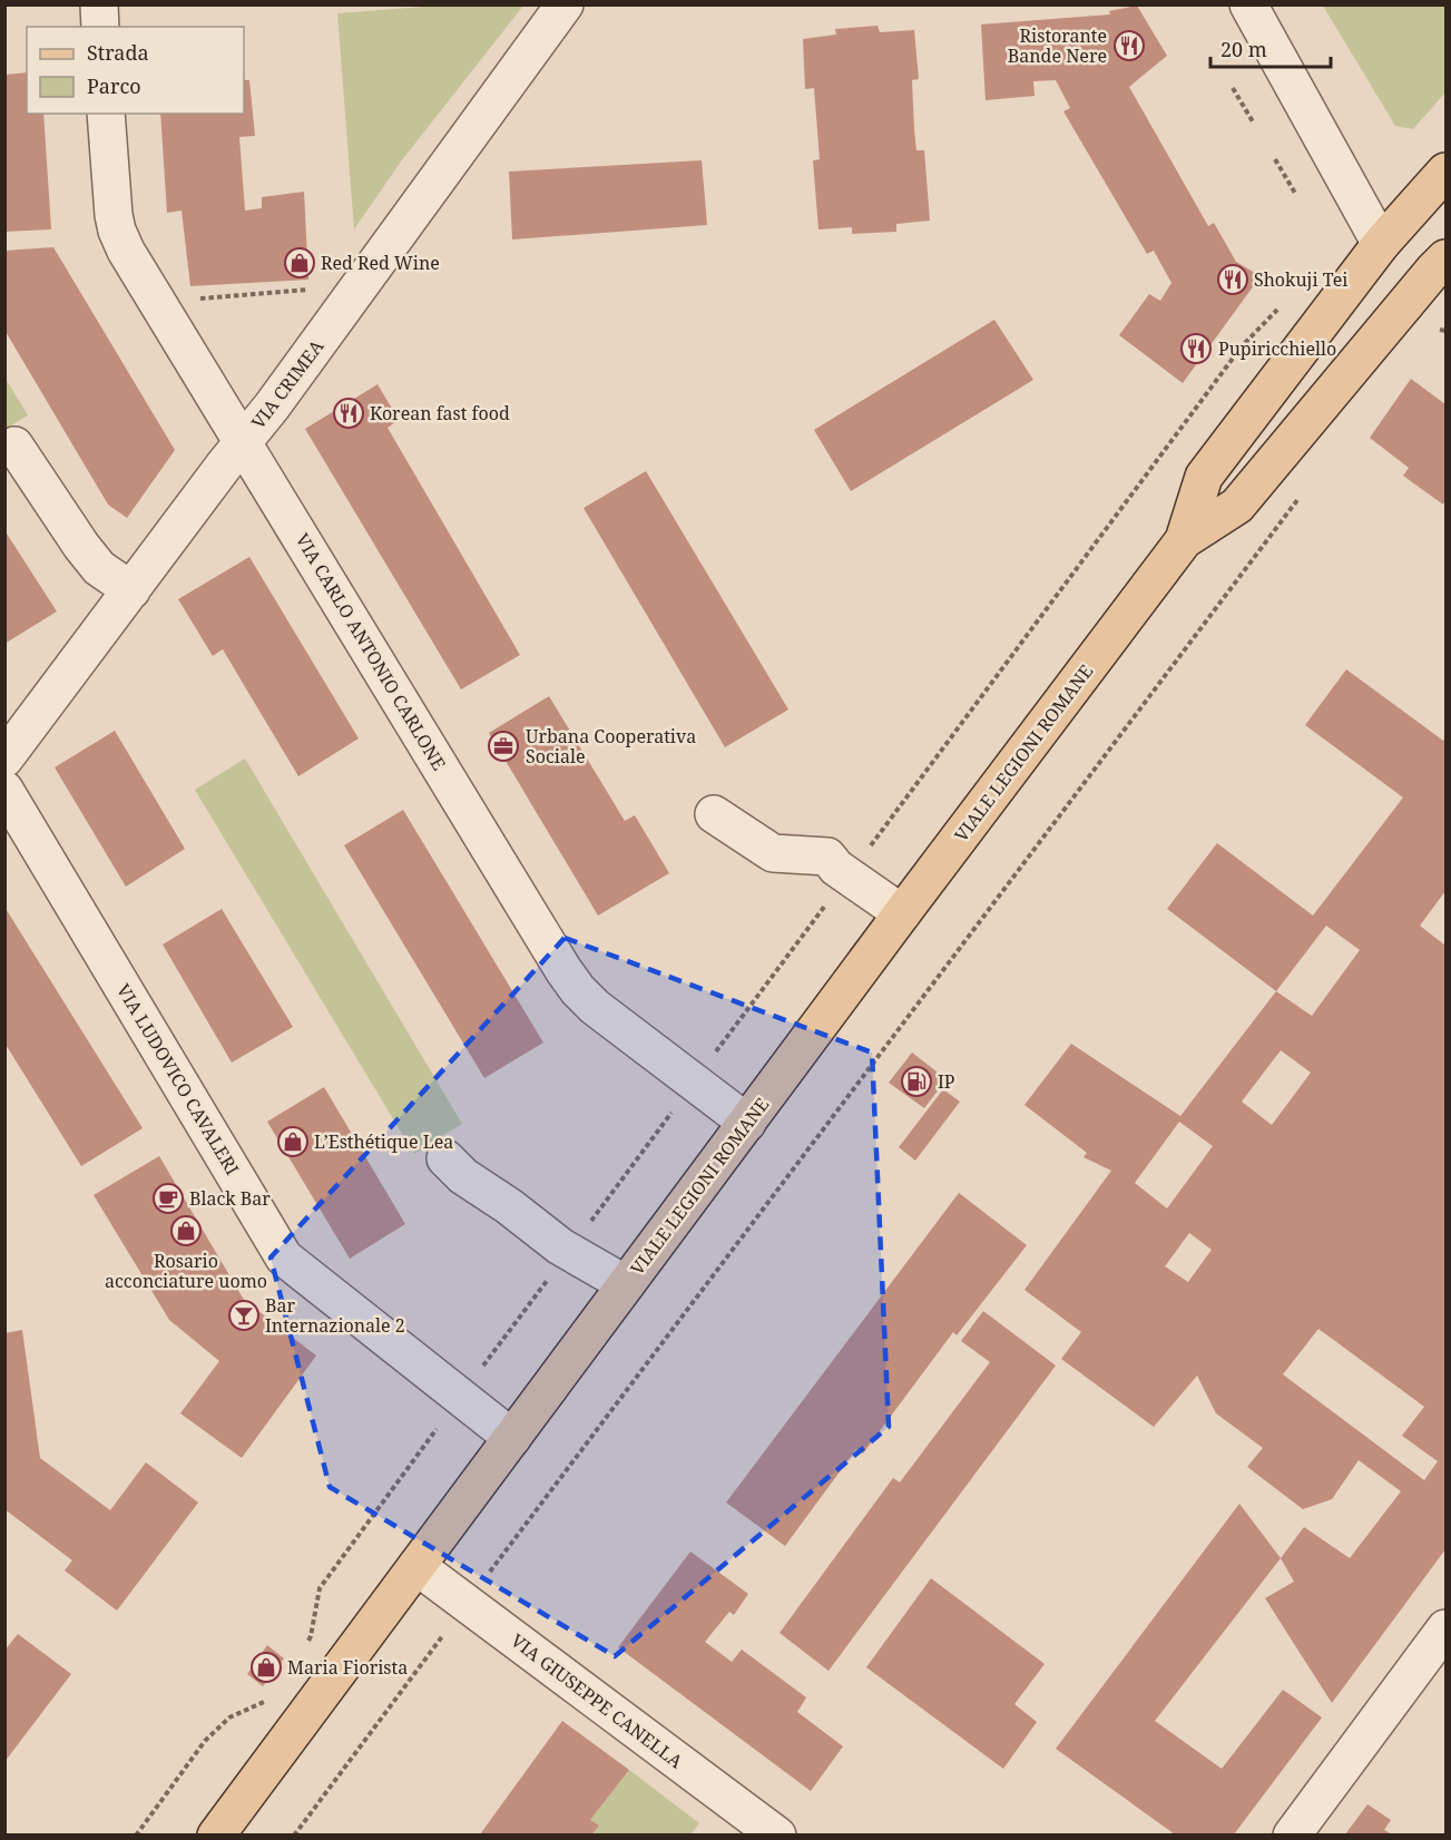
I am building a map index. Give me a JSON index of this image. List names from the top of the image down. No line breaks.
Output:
{"streets":{"main road":["VIALE LEGIONI ROMANE"],"street":["VIA CRIMEA","VIA CARLO ANTONIO CARLONE","VIA LUDOVICO CAVALERI","VIA GIUSEPPE CANELLA"]},"crossings":[["VIA CRIMEA","VIA CARLO ANTONIO CARLONE"],["VIA CARLO ANTONIO CARLONE","VIALE LEGIONI ROMANE"],["VIALE LEGIONI ROMANE","VIA LUDOVICO CAVALERI"],["VIALE LEGIONI ROMANE","VIA GIUSEPPE CANELLA"]],"places":{"restaurant":["Ristorante Bande Nere","Shokuji Tei","Pupiricchiello","Korean fast food"],"shop":["Red Red Wine","L’Esthétique Lea","Rosario acconciature uomo","Maria Fiorista"],"office":["Urbana Cooperativa Sociale"],"fuel station":["IP"],"cafe":["Black Bar"],"bar":["Bar Internazionale 2"]},"legend":["Strada","Parco"],"scale_bar":"20 m"}
